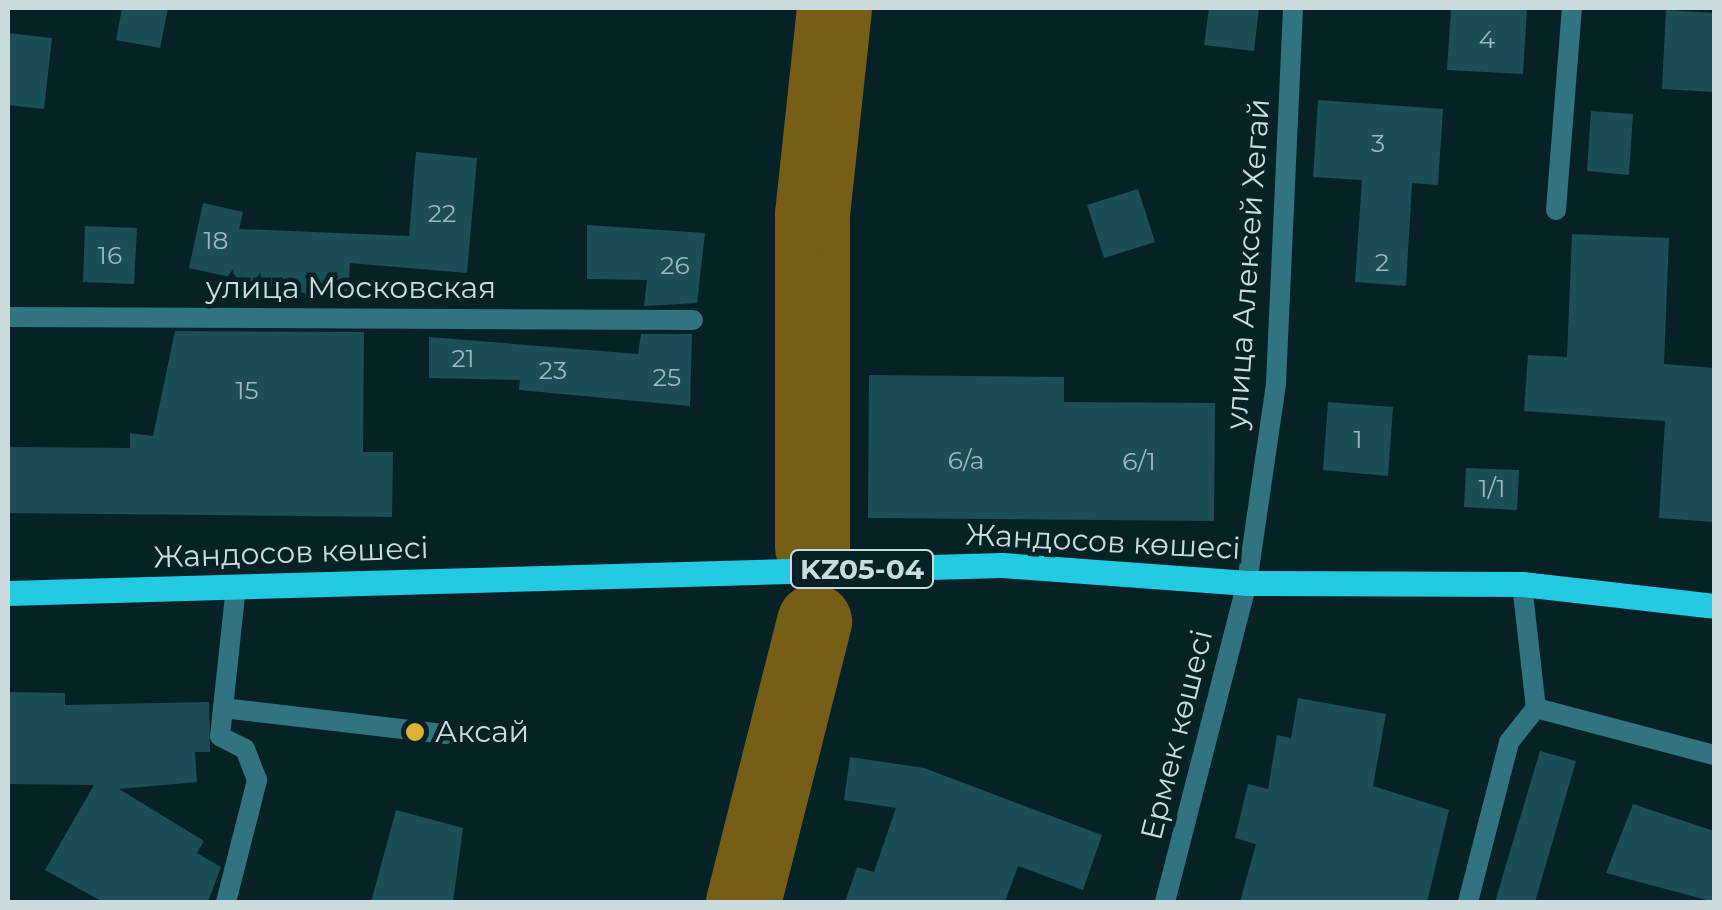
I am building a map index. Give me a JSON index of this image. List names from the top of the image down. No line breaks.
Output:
{"streets":{"main road":["Жандосов көшесі","KZ05-04"],"street":["улица Алексей Хегай","улица Московская","Ермек көшесі"]},"crossings":[["улица Алексей Хегай","Жандосов көшесі"],["улица Алексей Хегай","Ермек көшесі"],["Жандосов көшесі","Ермек көшесі"]],"places":["Аксай"],"house_numbers":["4","3","22","18","16","2","26","21","23","25","15","1","6/а","6/1","1/1"]}
